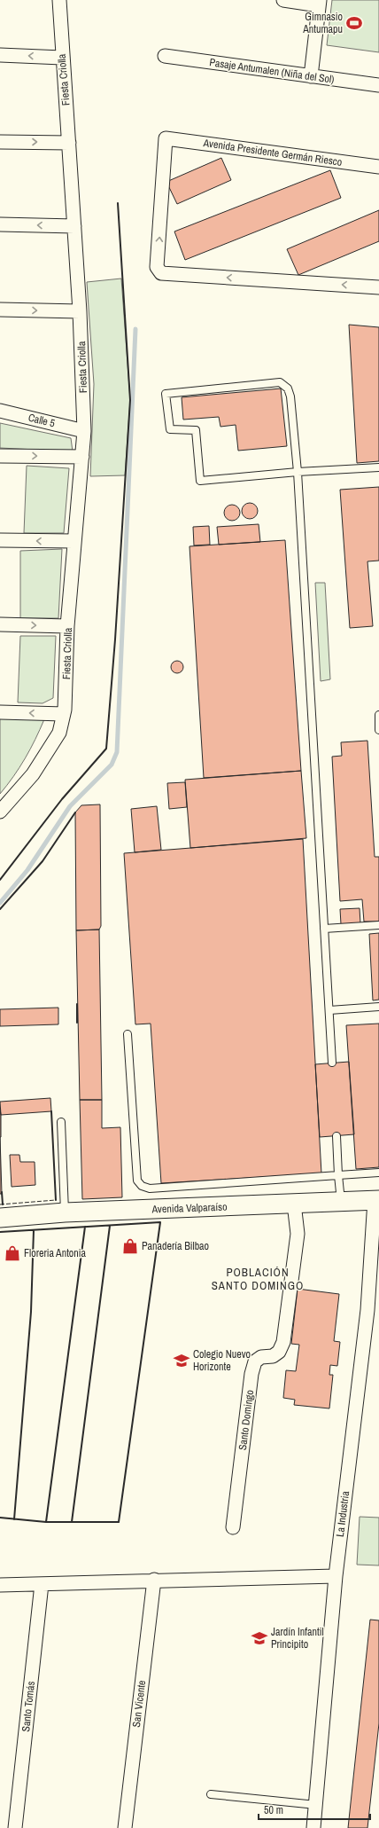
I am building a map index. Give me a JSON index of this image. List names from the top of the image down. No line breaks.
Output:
{"streets":{"main road":["Avenida Valparaíso"],"street":["Pasaje Antumalen (Niña del Sol)","Fiesta Criolla","Avenida Presidente Germán Riesco","Calle 5","Santo Domingo","La Industria","San Vicente","Santo Tomás"]},"crossings":[["Fiesta Criolla","Calle 5"],["Avenida Valparaíso","Santo Domingo"],["Avenida Valparaíso","La Industria"]],"districts":["POBLACIÓN SANTO DOMINGO"],"places":{"sports":["Gimnasio Antumapu"],"shop":["Panadería Bilbao","Floreria Antonia"],"school or university":["Colegio Nuevo Horizonte","Jardín Infantil Principito"]},"scale_bar":"50 m"}
